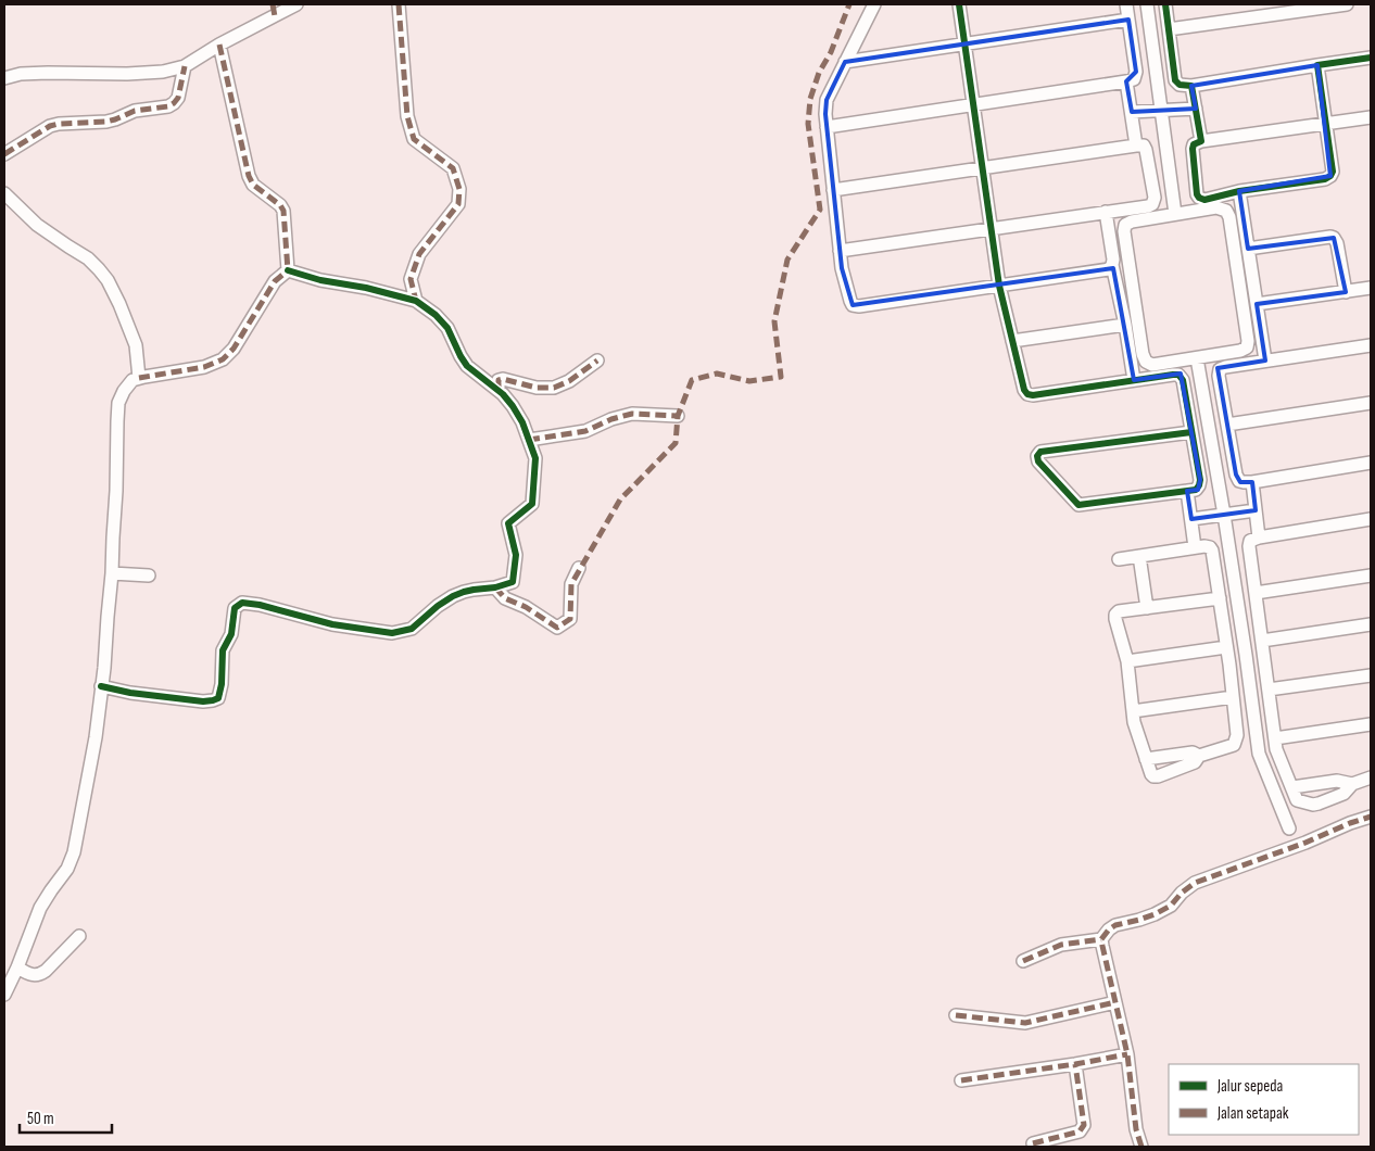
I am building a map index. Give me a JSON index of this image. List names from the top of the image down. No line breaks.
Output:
{"legend":["Jalur sepeda","Jalan setapak"],"scale_bar":"50 m"}
